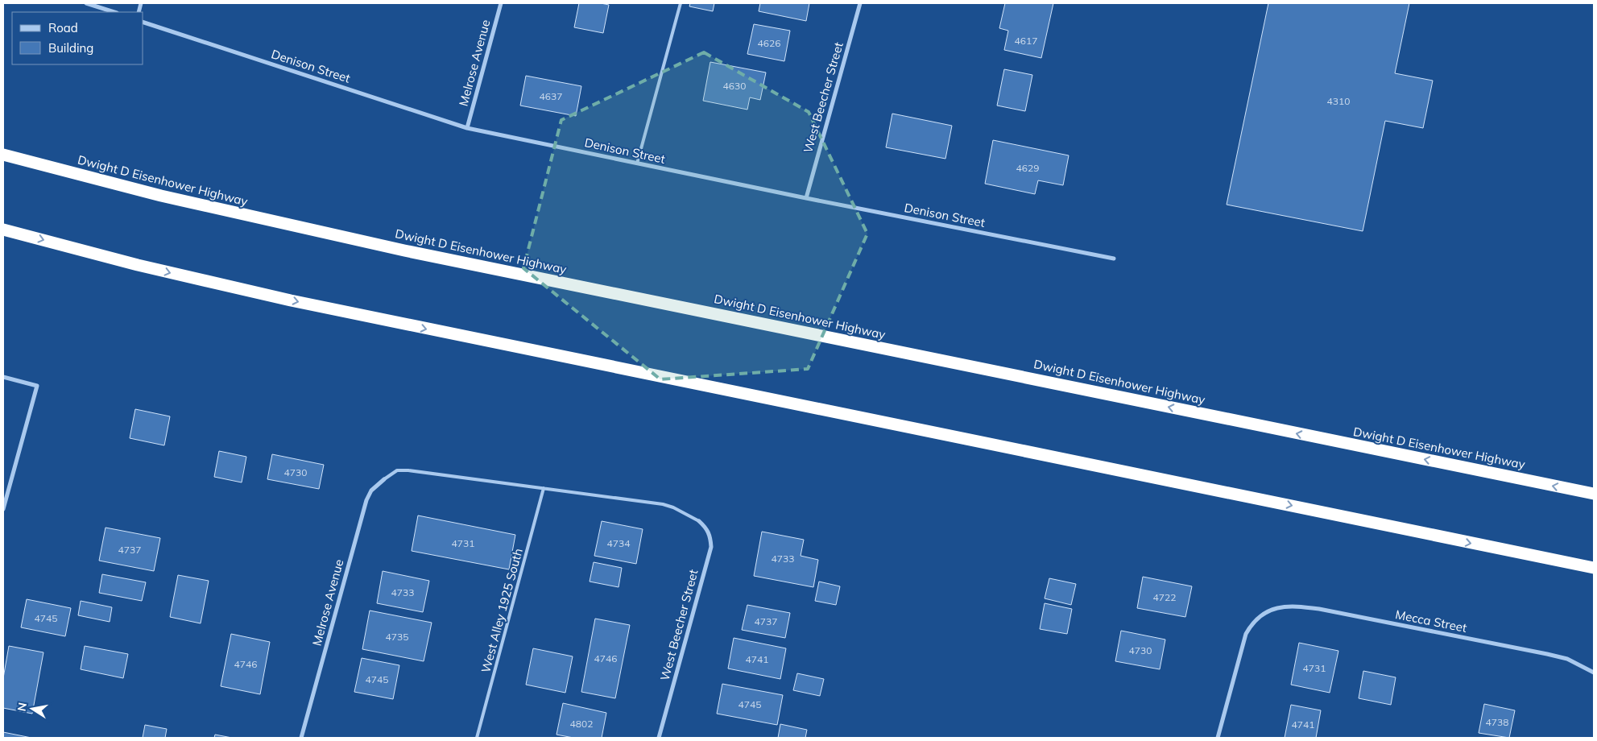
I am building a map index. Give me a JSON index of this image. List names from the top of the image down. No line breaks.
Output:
{"streets":{"highway":["Dwight D Eisenhower Highway"],"street":["Melrose Avenue","Denison Street","West Beecher Street","Mecca Street"],"lane":["West Alley 1925 South"]},"crossings":[["Melrose Avenue","Denison Street"],["Denison Street","West Beecher Street"]],"house_numbers":["4617","4626","4630","4637","4310","4629","4730","4731","4734","4737","4733","4733","4722","4745","4737","4735","4730","4746","4741","4746","4731","4745","4745","4738","4802","4741"],"legend":["Road","Building"],"north":"left"}
